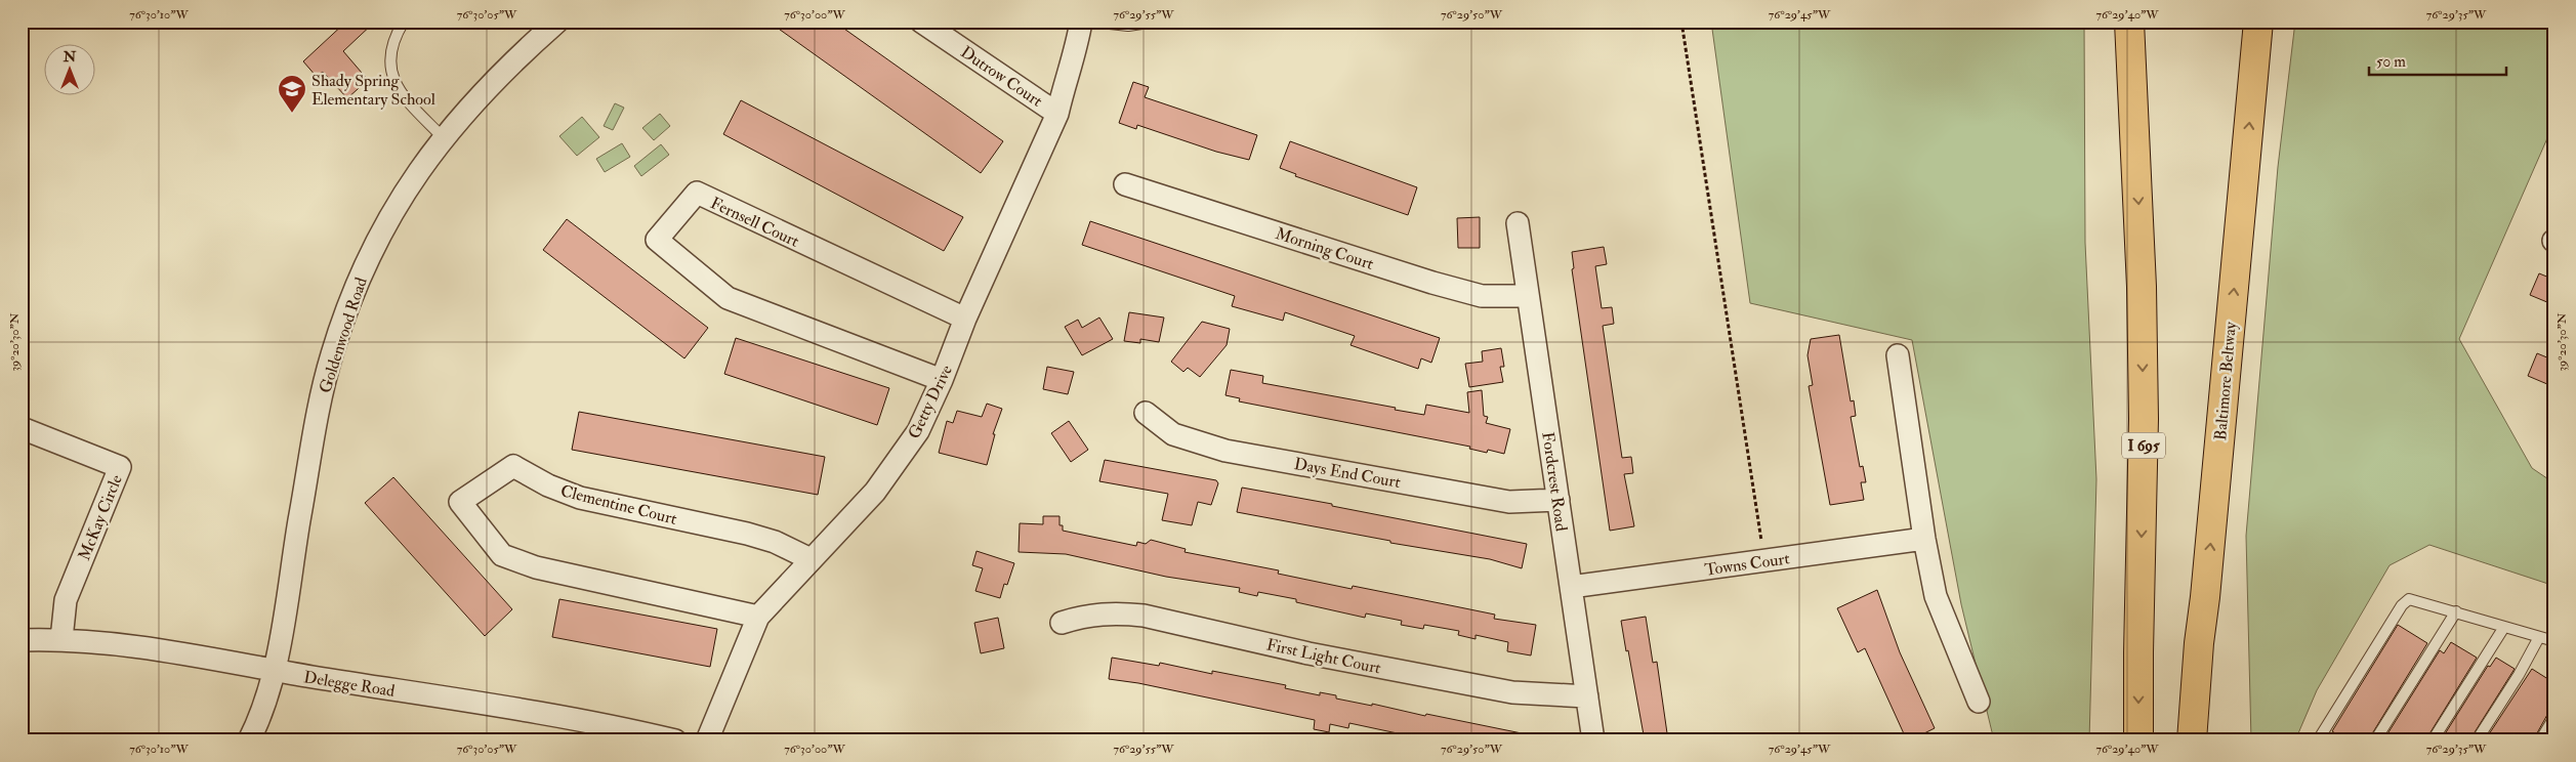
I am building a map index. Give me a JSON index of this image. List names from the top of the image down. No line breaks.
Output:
{"streets":{"highway":["Baltimore Beltway","I 695"],"street":["Dutrow Court","Fernsell Court","Morning Court","Goldenwood Road","Getty Drive","Days End Court","Fordcrest Road","Clementine Court","McKay Circle","Towns Court","First Light Court","Delegge Road"]},"crossings":[["Dutrow Court","Getty Drive"],["Fernsell Court","Getty Drive"],["Morning Court","Fordcrest Road"],["Goldenwood Road","Delegge Road"],["Getty Drive","Clementine Court"],["Days End Court","Fordcrest Road"],["Fordcrest Road","Towns Court"],["Fordcrest Road","First Light Court"],["McKay Circle","Delegge Road"]],"places":{"school or university":["Shady Spring Elementary School"]},"scale_bar":"50 m","north":"top","coordinates":["76°30'10\"W","76°30'05\"W","76°30'00\"W","76°29'55\"W","76°29'50\"W","76°29'45\"W","76°29'40\"W","76°29'35\"W","39°20'30\"N"]}
